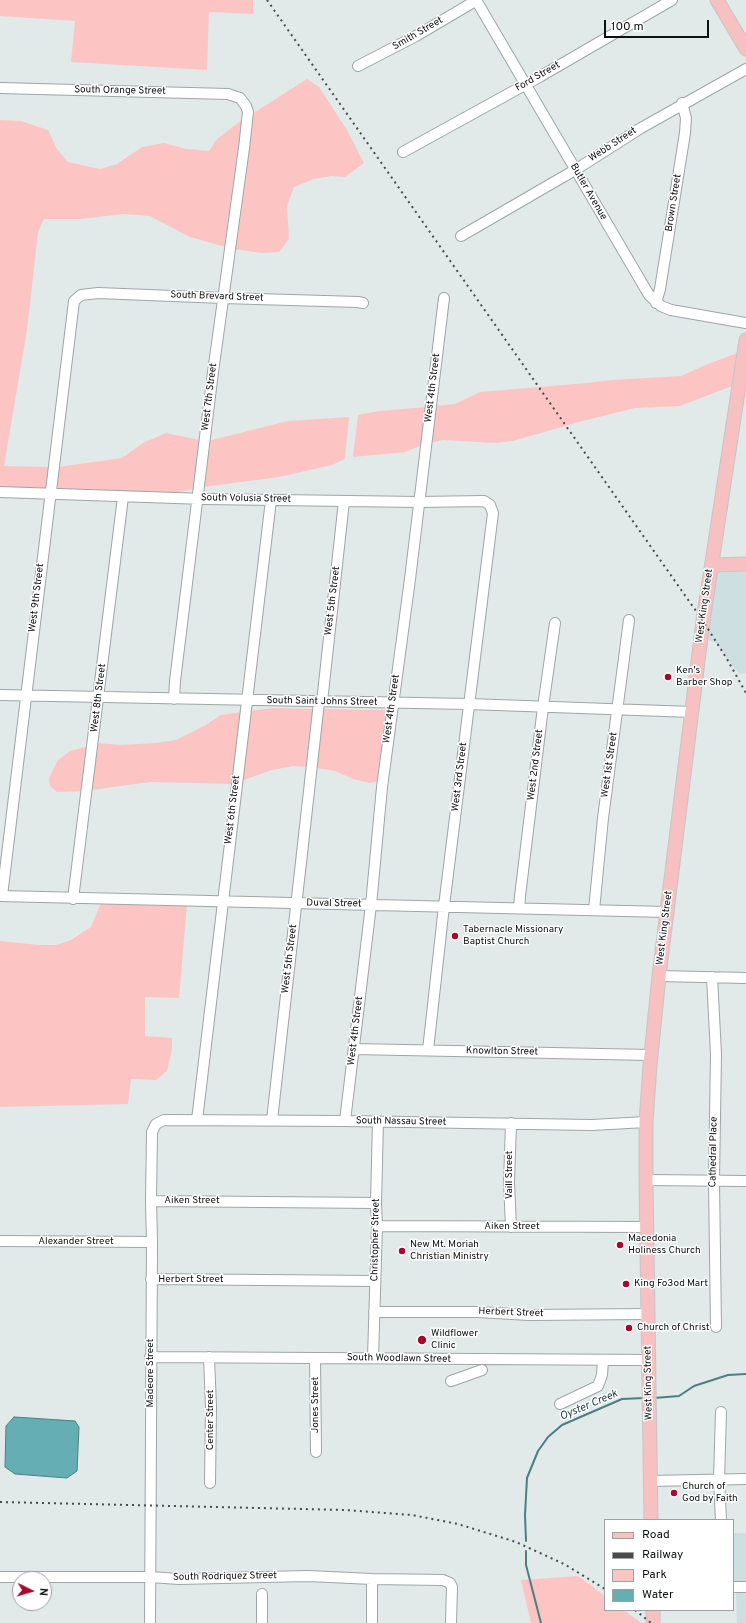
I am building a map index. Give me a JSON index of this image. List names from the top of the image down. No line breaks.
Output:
{"streets":{"main road":["West King Street"],"street":["Smith Street","Ford Street","South Orange Street","Webb Street","Butler Avenue","Brown Street","South Brevard Street","West 4th Street","West 7th Street","South Volusia Street","West 9th Street","West 5th Street","West 8th Street","South Saint Johns Street","West 2nd Street","West 1st Street","West 3rd Street","West 6th Street","Duval Street","Knowlton Street","South Nassau Street","Cathedral Place","Vaill Street","Aiken Street","Christopher Street","Alexander Street","Herbert Street","South Woodlawn Street","Madeore Street","Jones Street","Center Street","South Rodriquez Street"]},"crossings":[["Smith Street","Butler Avenue"],["Ford Street","Butler Avenue"],["South Orange Street","West 7th Street"],["Webb Street","Butler Avenue"],["Webb Street","Brown Street"],["Butler Avenue","Brown Street"],["South Brevard Street","West 7th Street"],["South Brevard Street","West 9th Street"],["West 4th Street","South Volusia Street"],["West 4th Street","South Saint Johns Street"],["West 4th Street","Duval Street"],["West 4th Street","Knowlton Street"],["West 4th Street","South Nassau Street"],["West 7th Street","South Volusia Street"],["West 7th Street","South Saint Johns Street"],["South Volusia Street","West 9th Street"],["South Volusia Street","West 5th Street"],["South Volusia Street","West 8th Street"],["South Volusia Street","West 3rd Street"],["South Volusia Street","West 6th Street"],["West 9th Street","South Saint Johns Street"],["West 9th Street","Duval Street"],["West 5th Street","South Saint Johns Street"],["West 5th Street","Duval Street"],["West 5th Street","South Nassau Street"],["West King Street","South Saint Johns Street"],["West King Street","Duval Street"],["West King Street","Knowlton Street"],["West King Street","South Nassau Street"],["West King Street","Aiken Street"],["West King Street","Herbert Street"],["West King Street","South Woodlawn Street"],["West 8th Street","South Saint Johns Street"],["West 8th Street","Duval Street"],["South Saint Johns Street","West 2nd Street"],["South Saint Johns Street","West 1st Street"],["South Saint Johns Street","West 3rd Street"],["South Saint Johns Street","West 6th Street"],["West 2nd Street","Duval Street"],["West 1st Street","Duval Street"],["West 3rd Street","Duval Street"],["West 3rd Street","Knowlton Street"],["West 6th Street","Duval Street"],["West 6th Street","South Nassau Street"],["South Nassau Street","Vaill Street"],["South Nassau Street","Christopher Street"],["South Nassau Street","Madeore Street"],["Vaill Street","Aiken Street"],["Aiken Street","Christopher Street"],["Aiken Street","Madeore Street"],["Christopher Street","Herbert Street"],["Christopher Street","South Woodlawn Street"],["Alexander Street","Madeore Street"],["Herbert Street","Madeore Street"],["South Woodlawn Street","Madeore Street"],["South Woodlawn Street","Jones Street"],["South Woodlawn Street","Center Street"],["Madeore Street","South Rodriquez Street"]],"water":["Oyster Creek"],"places":["Ken's Barber Shop","Tabernacle Missionary Baptist Church","Macedonia Holiness Church","New Mt. Moriah Christian Ministry","King Fo3od Mart","Church of Christ","Wildflower Clinic","Church of God by Faith"],"legend":["Road","Railway","Park","Water"],"scale_bar":"100 m","north":"right"}
